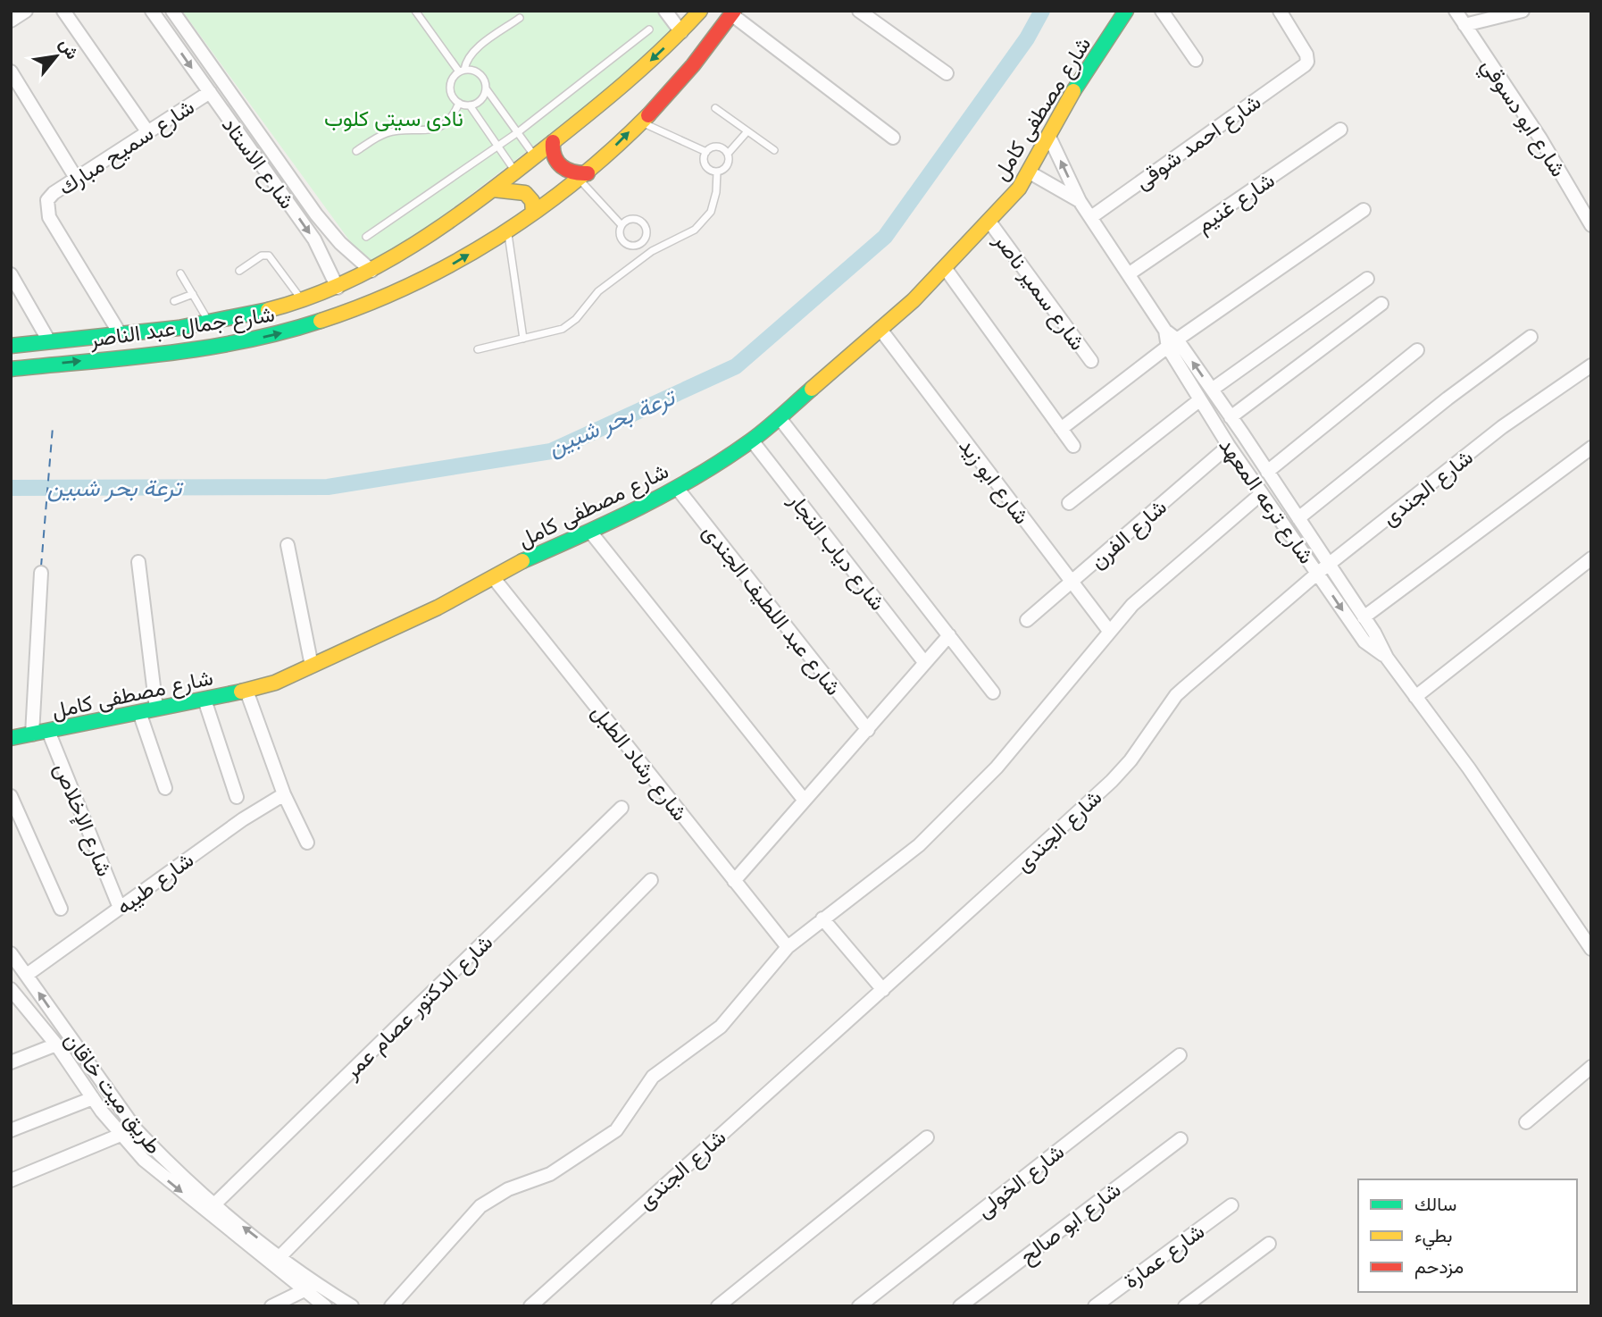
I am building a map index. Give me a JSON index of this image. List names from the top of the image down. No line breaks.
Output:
{"streets":{"main road":["شارع مصطفى كامل","شارع جمال عبد الناصر"],"street":["شارع ابو دسوقي","شارع احمد شوقى","شارع سميح مبارك","شارع الاستاد","شارع غنيم","شارع سمير ناصر","شارع ابو زيد","شارع الجندى","شارع ترعه المعهد","شارع الفرن","شارع دياب النجار","شارع عبد اللطيف الجندى","شارع رشاد الطبل","شارع الإخلاص","شارع طيبه","شارع الدكتور عصام عمر","طريق ميت خاقان","شارع الخولى","شارع ابو صالح","شارع عمارة"]},"crossings":[["شارع مصطفى كامل","شارع سمير ناصر"],["شارع مصطفى كامل","شارع ابو زيد"],["شارع مصطفى كامل","شارع ترعه المعهد"],["شارع مصطفى كامل","شارع دياب النجار"],["شارع مصطفى كامل","شارع عبد اللطيف الجندى"],["شارع مصطفى كامل","شارع رشاد الطبل"],["شارع مصطفى كامل","شارع الإخلاص"],["شارع احمد شوقى","شارع ترعه المعهد"],["شارع سميح مبارك","شارع الاستاد"],["شارع سميح مبارك","شارع جمال عبد الناصر"],["شارع الاستاد","شارع جمال عبد الناصر"],["شارع غنيم","شارع ترعه المعهد"],["شارع ابو زيد","شارع الفرن"],["شارع الجندى","شارع ترعه المعهد"],["شارع ترعه المعهد","شارع الفرن"],["شارع الإخلاص","شارع طيبه"],["شارع طيبه","طريق ميت خاقان"],["شارع الدكتور عصام عمر","طريق ميت خاقان"]],"water":["ترعة بحر شبين"],"parks":["نادى سيتى كلوب"],"legend":["سالك","بطيء","مزدحم"],"north":"top right"}
